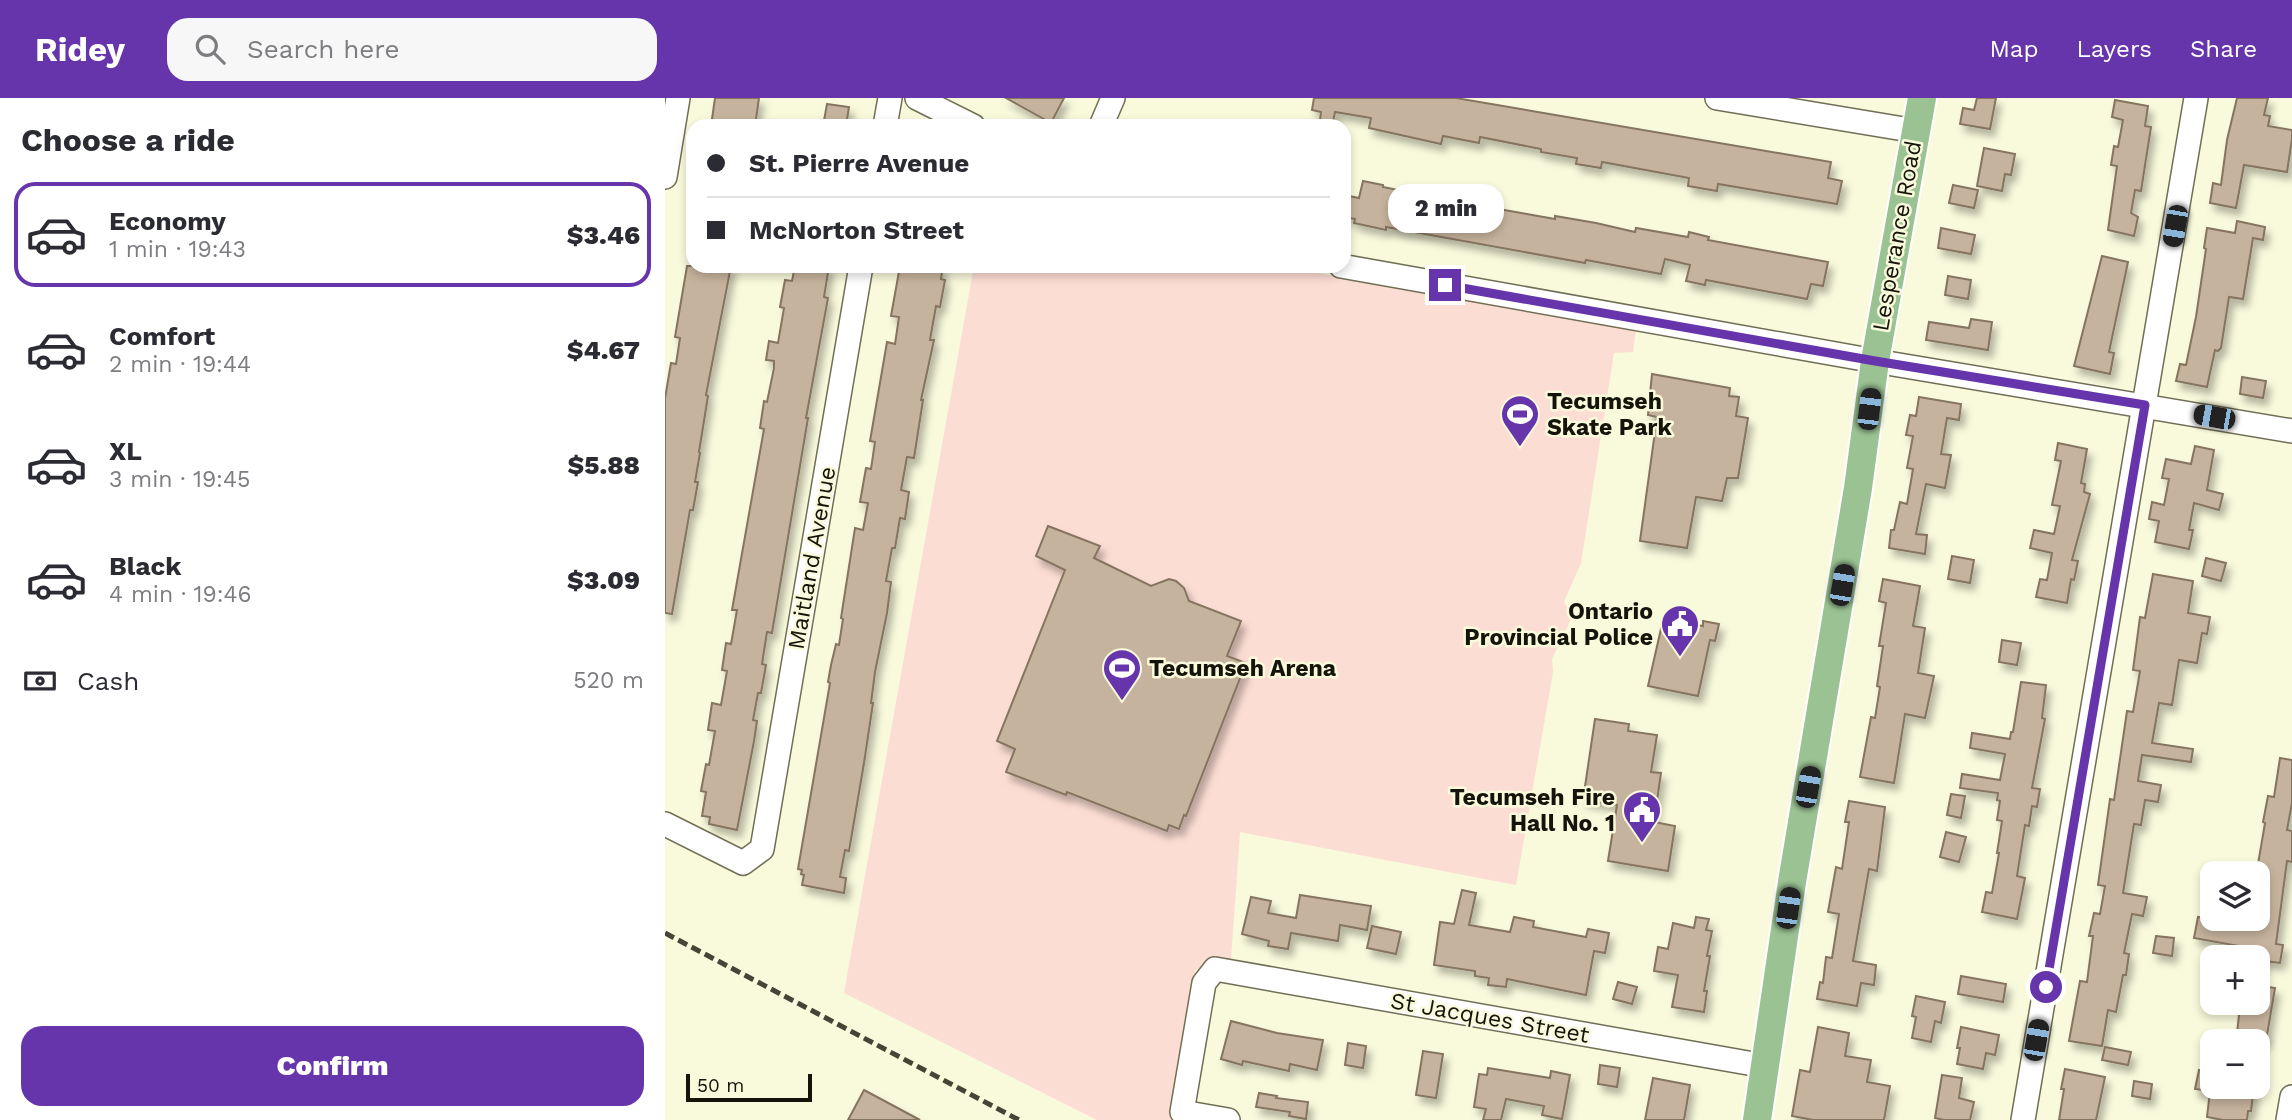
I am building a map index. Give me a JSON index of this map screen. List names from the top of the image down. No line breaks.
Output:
{"streets":{"main road":["Lesperance Road"],"street":["Maitland Avenue","St Jacques Street"]},"crossings":[["Lesperance Road","St Jacques Street"]],"places":{"sports":["Tecumseh Skate Park","Tecumseh Arena"],"public building":["Ontario Provincial Police","Tecumseh Fire Hall No. 1"]},"scale_bar":"50 m","page":{"header":"Ridey","search":"Search here","nav":["Map","Layers","Share"],"heading":"Choose a ride","banner":["St. Pierre Avenue","McNorton Street"],"list":[{"name":"Economy","note":"1 min · 19:43","value":"$3.46"},{"name":"Comfort","note":"2 min · 19:44","value":"$4.67"},{"name":"XL","note":"3 min · 19:45","value":"$5.88"},{"name":"Black","note":"4 min · 19:46","value":"$3.09"}],"bubble":"2 min","pay":["Cash","520 m"],"map_buttons":["+","−"],"buttons":"Confirm","scale":"50 m"}}
